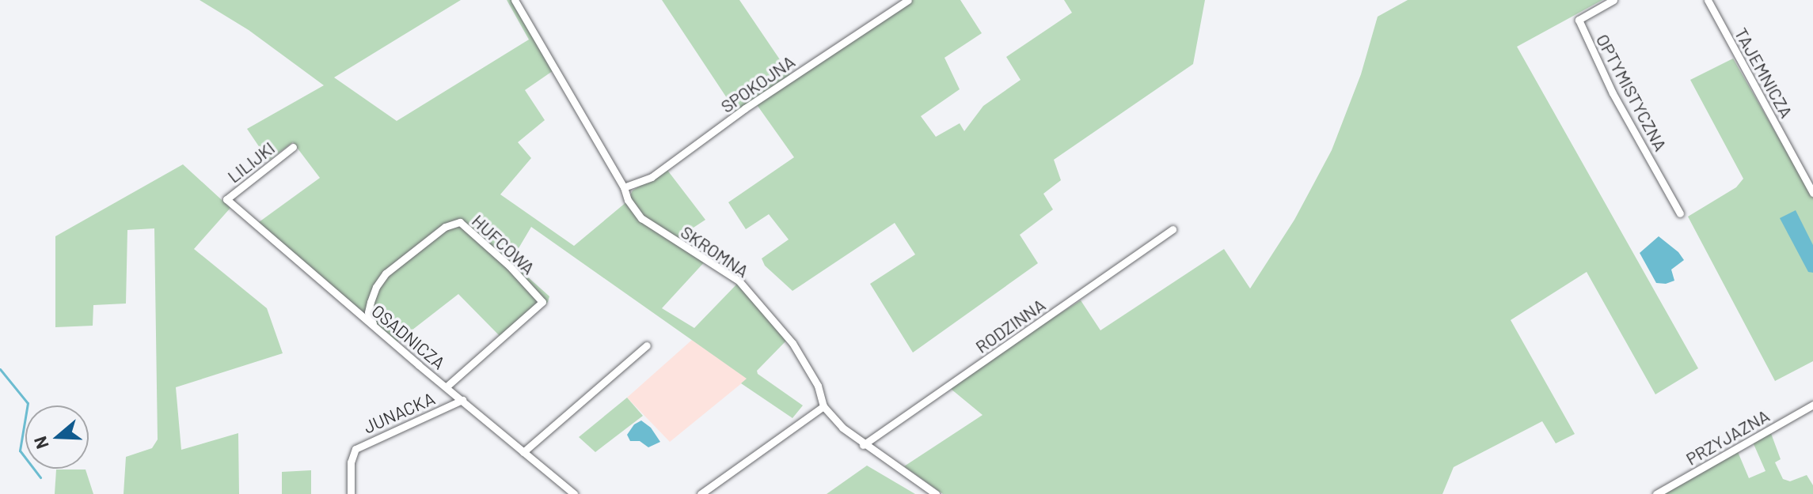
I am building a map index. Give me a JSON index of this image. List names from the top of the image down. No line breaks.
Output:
{"streets":{"street":["TAJEMNICZA","SPOKOJNA","OPTYMISTYCZNA","LILIJKI","HUFCOWA","SKROMNA","RODZINNA","OSADNICZA","JUNACKA","PRZYJAZNA"]},"crossings":[["SPOKOJNA","SKROMNA"],["LILIJKI","OSADNICZA"],["HUFCOWA","OSADNICZA"],["SKROMNA","RODZINNA"],["OSADNICZA","JUNACKA"]],"north":"left"}
